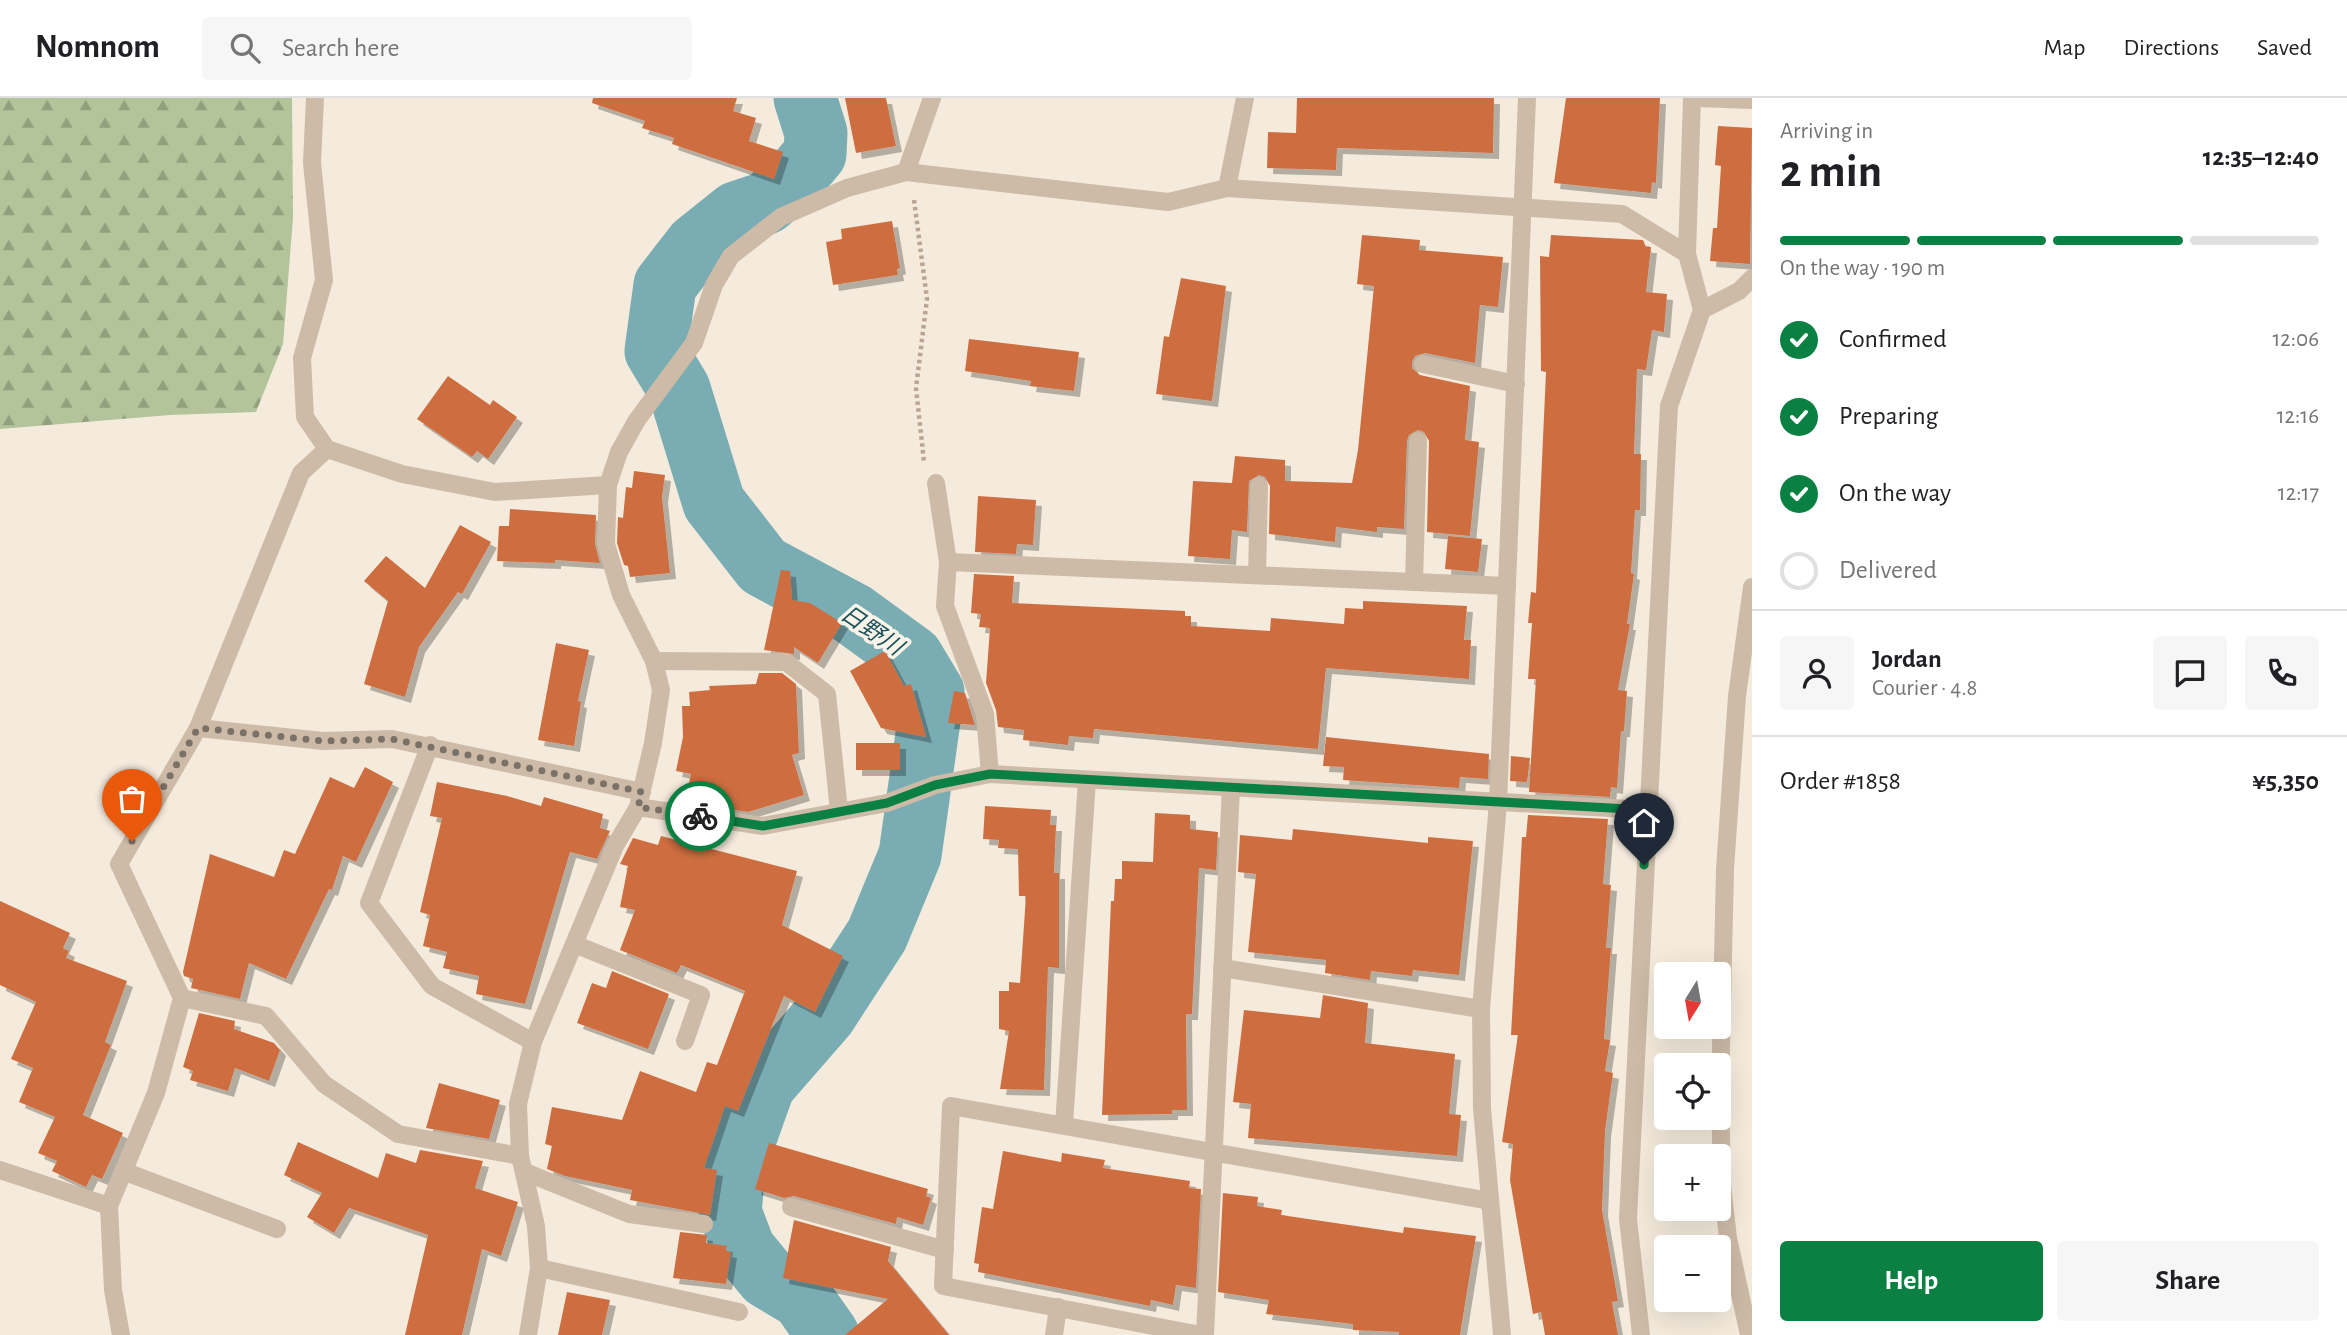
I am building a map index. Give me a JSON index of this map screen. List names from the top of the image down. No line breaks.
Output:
{"water":["日野川"],"north":"bottom","page":{"header":"Nomnom","search":"Search here","nav":["Map","Directions","Saved"],"heading":["2 min","Arriving in","12:35–12:40"],"panel":["Jordan","Courier · 4.8","Order #1858","¥5,350"],"bar":"On the way · 190 m","list":[["Confirmed","12:06"],["Preparing","12:16"],["On the way","12:17"],"Delivered"],"map_buttons":["+","−"],"buttons":["Help","Share"]}}
